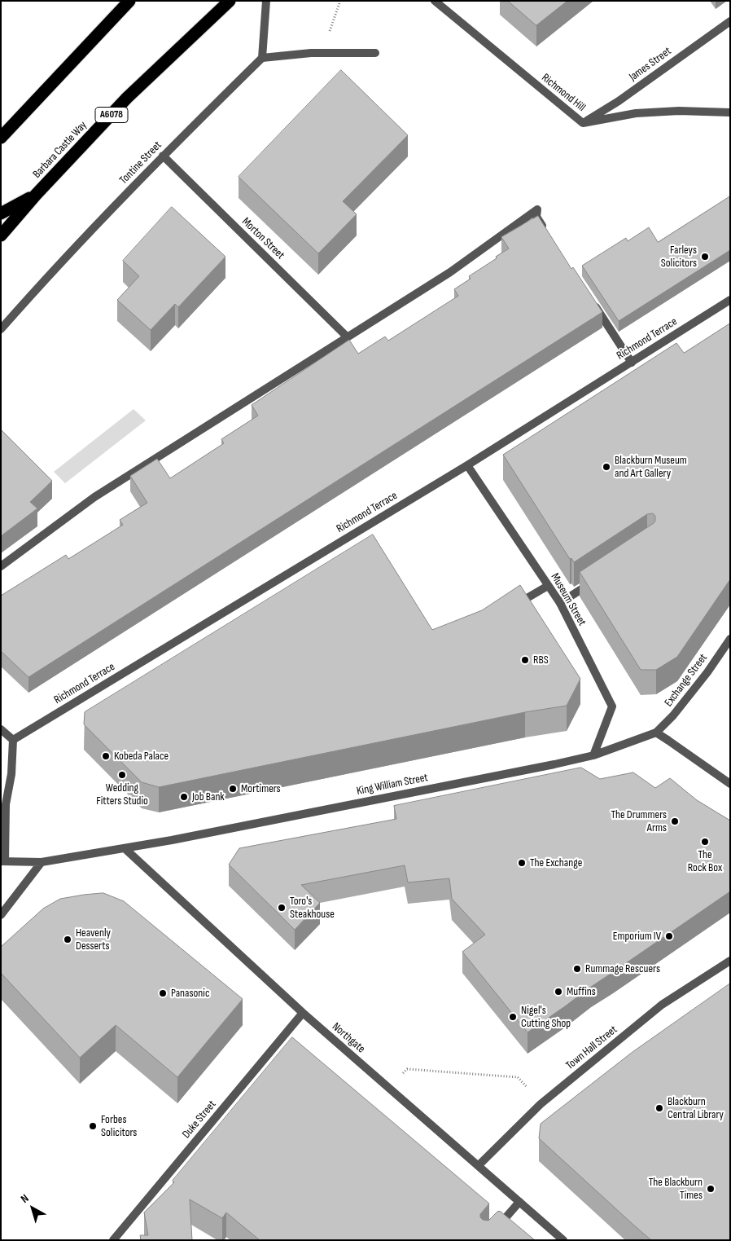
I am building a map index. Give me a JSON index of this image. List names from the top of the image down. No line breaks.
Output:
{"streets":{"highway":["A6078","Barbara Castle Way"],"street":["James Street","Richmond Hill","Tontine Street","Morton Street","Richmond Terrace","Museum Street","Exchange Street","King William Street","Northgate","Town Hall Street","Duke Street"]},"crossings":[["James Street","Richmond Hill"],["A6078","Barbara Castle Way"],["Tontine Street","Morton Street"],["Richmond Terrace","Museum Street"],["Museum Street","King William Street"],["Exchange Street","King William Street"],["King William Street","Northgate"],["Northgate","Town Hall Street"],["Northgate","Duke Street"]],"places":["Farleys Solicitors","Blackburn Museum and Art Gallery","RBS","Kobeda Palace","Wedding Fitters Studio","Mortimers","Job Bank","The Drummers Arms","The Rock Box","The Exchange","Toro's Steakhouse","Emporium IV","Heavenly Desserts","Rummage Rescuers","Muffins","Panasonic","Nigel's Cutting Shop","Blackburn Central Library","Forbes Solicitors","The Blackburn Times"],"north":"top left"}
